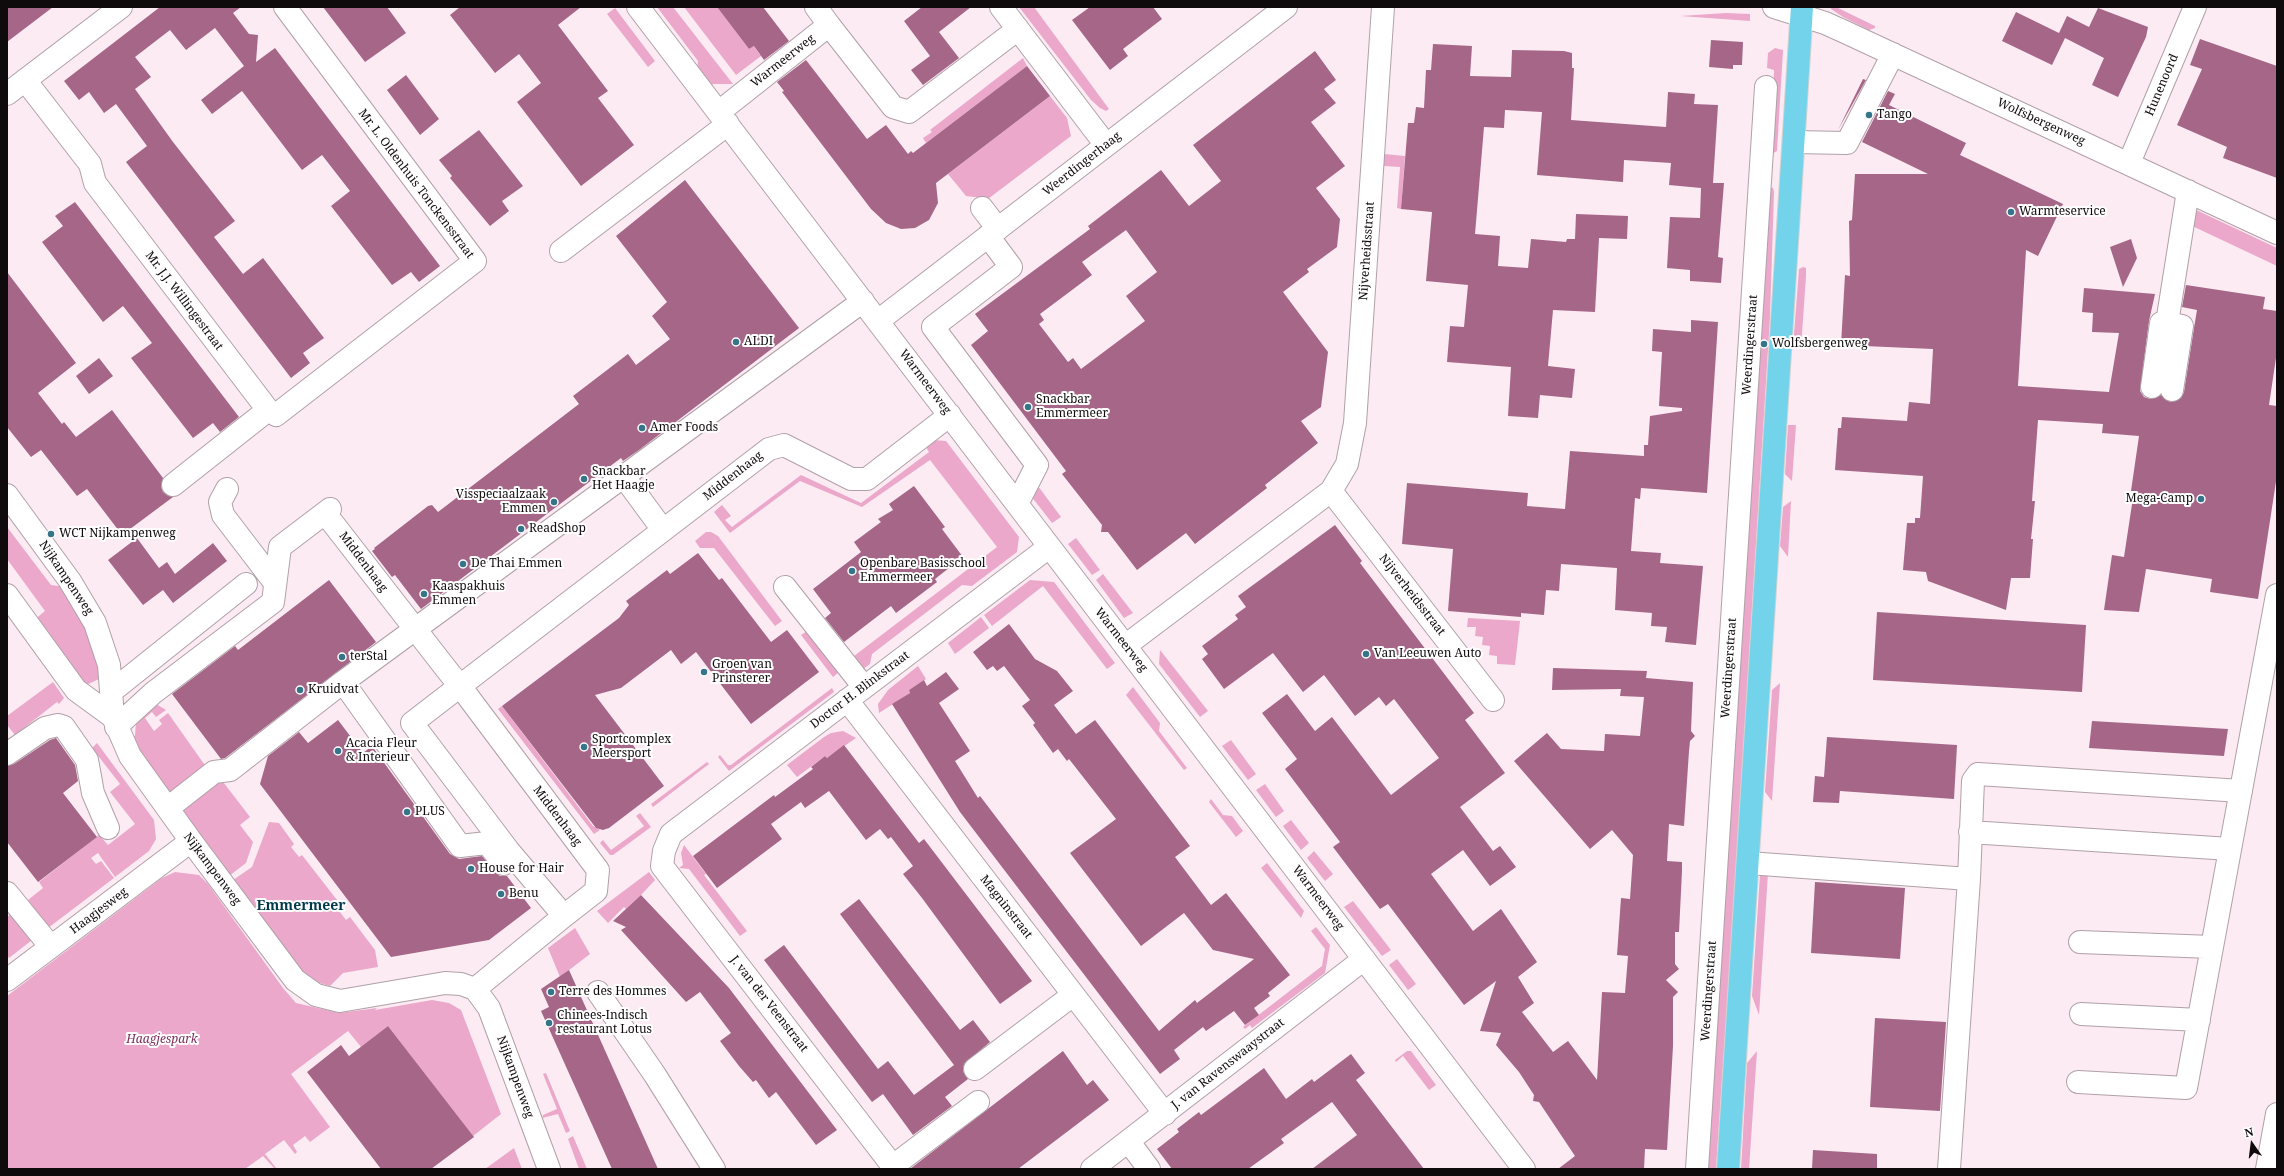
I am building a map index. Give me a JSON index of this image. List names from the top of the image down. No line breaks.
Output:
{"streets":{"street":["Warmeerweg","Hunenoord","Wolfsbergenweg","Weerdingerhaag","Mr. L. Oldenhuis Tonckensstraat","Nijverheidsstraat","Mr. J.J. Willingestraat","Weerdingerstraat","Middenhaag","Nijkampenweg","Doctor H. Blinkstraat","Magninstraat","Haagjesweg","J. van der Veenstraat","J. van Ravenswaaystraat"]},"crossings":[["Warmeerweg","Weerdingerhaag"],["Warmeerweg","Nijverheidsstraat"],["Warmeerweg","Middenhaag"],["Warmeerweg","Doctor H. Blinkstraat"],["Warmeerweg","J. van Ravenswaaystraat"],["Hunenoord","Wolfsbergenweg"],["Mr. L. Oldenhuis Tonckensstraat","Mr. J.J. Willingestraat"],["Nijkampenweg","Haagjesweg"],["Doctor H. Blinkstraat","Magninstraat"],["Doctor H. Blinkstraat","J. van der Veenstraat"],["Magninstraat","J. van Ravenswaaystraat"]],"districts":["Emmermeer"],"parks":["Haagjespark"],"places":["Tango","Warmteservice","ALDI","Wolfsbergenweg","Snackbar Emmermeer","Amer Foods","Snackbar Het Haagje","Mega-Camp","Visspeciaalzaak Emmen","ReadShop","WCT Nijkampenweg","De Thai Emmen","Openbare Basisschool Emmermeer","Kaaspakhuis Emmen","Van Leeuwen Auto","terStal","Groen van Prinsterer","Kruidvat","Sportcomplex Meersport","Acacia Fleur & Interieur","PLUS","House for Hair","Benu","Terre des Hommes","Chinees-Indisch restaurant Lotus"],"north":"top"}
